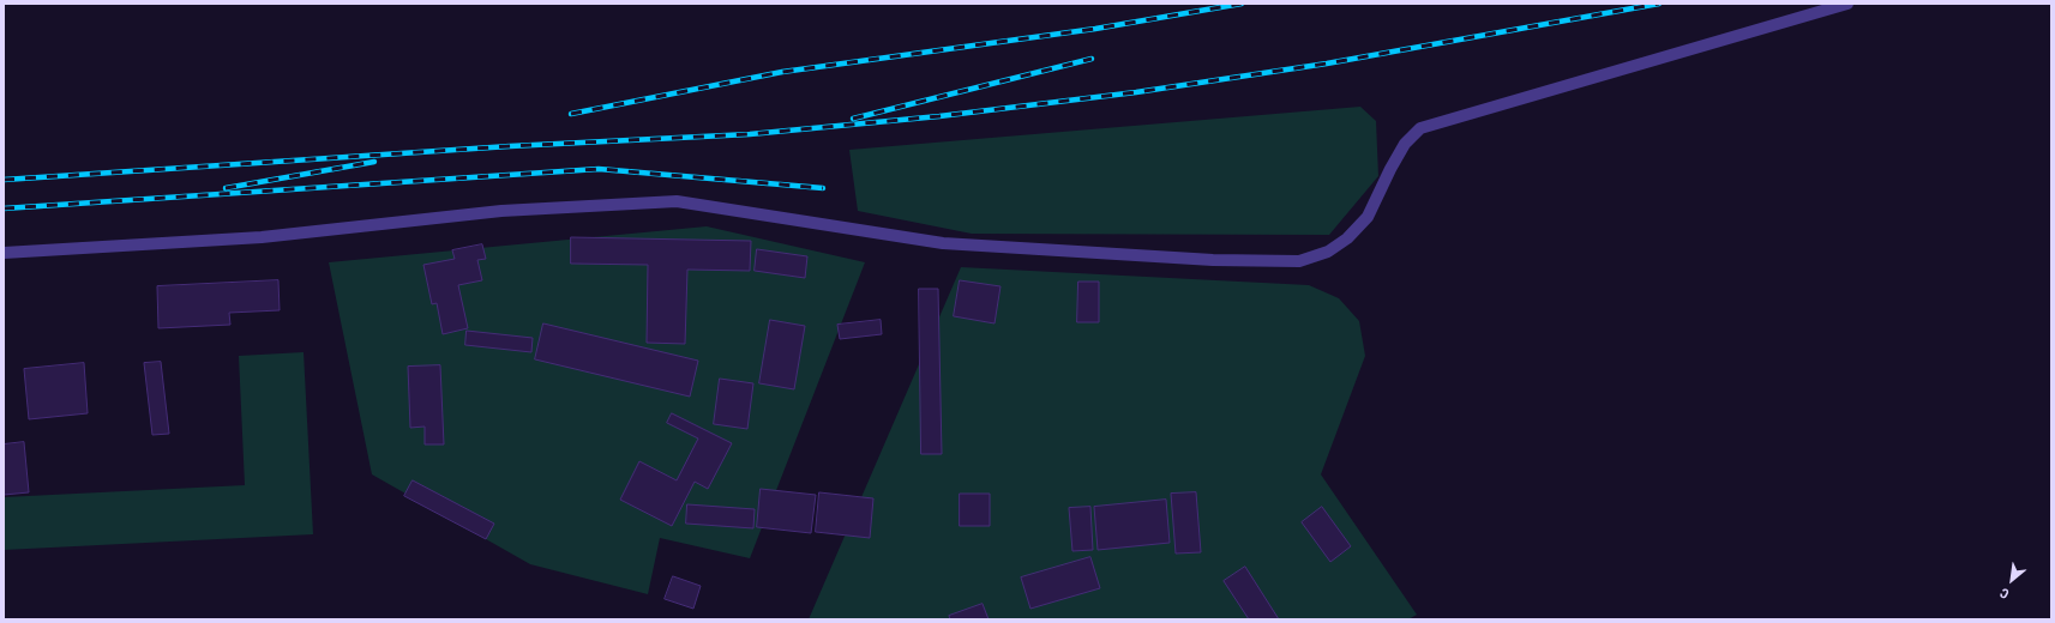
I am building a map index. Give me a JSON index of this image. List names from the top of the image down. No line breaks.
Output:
{"north":"bottom left"}
